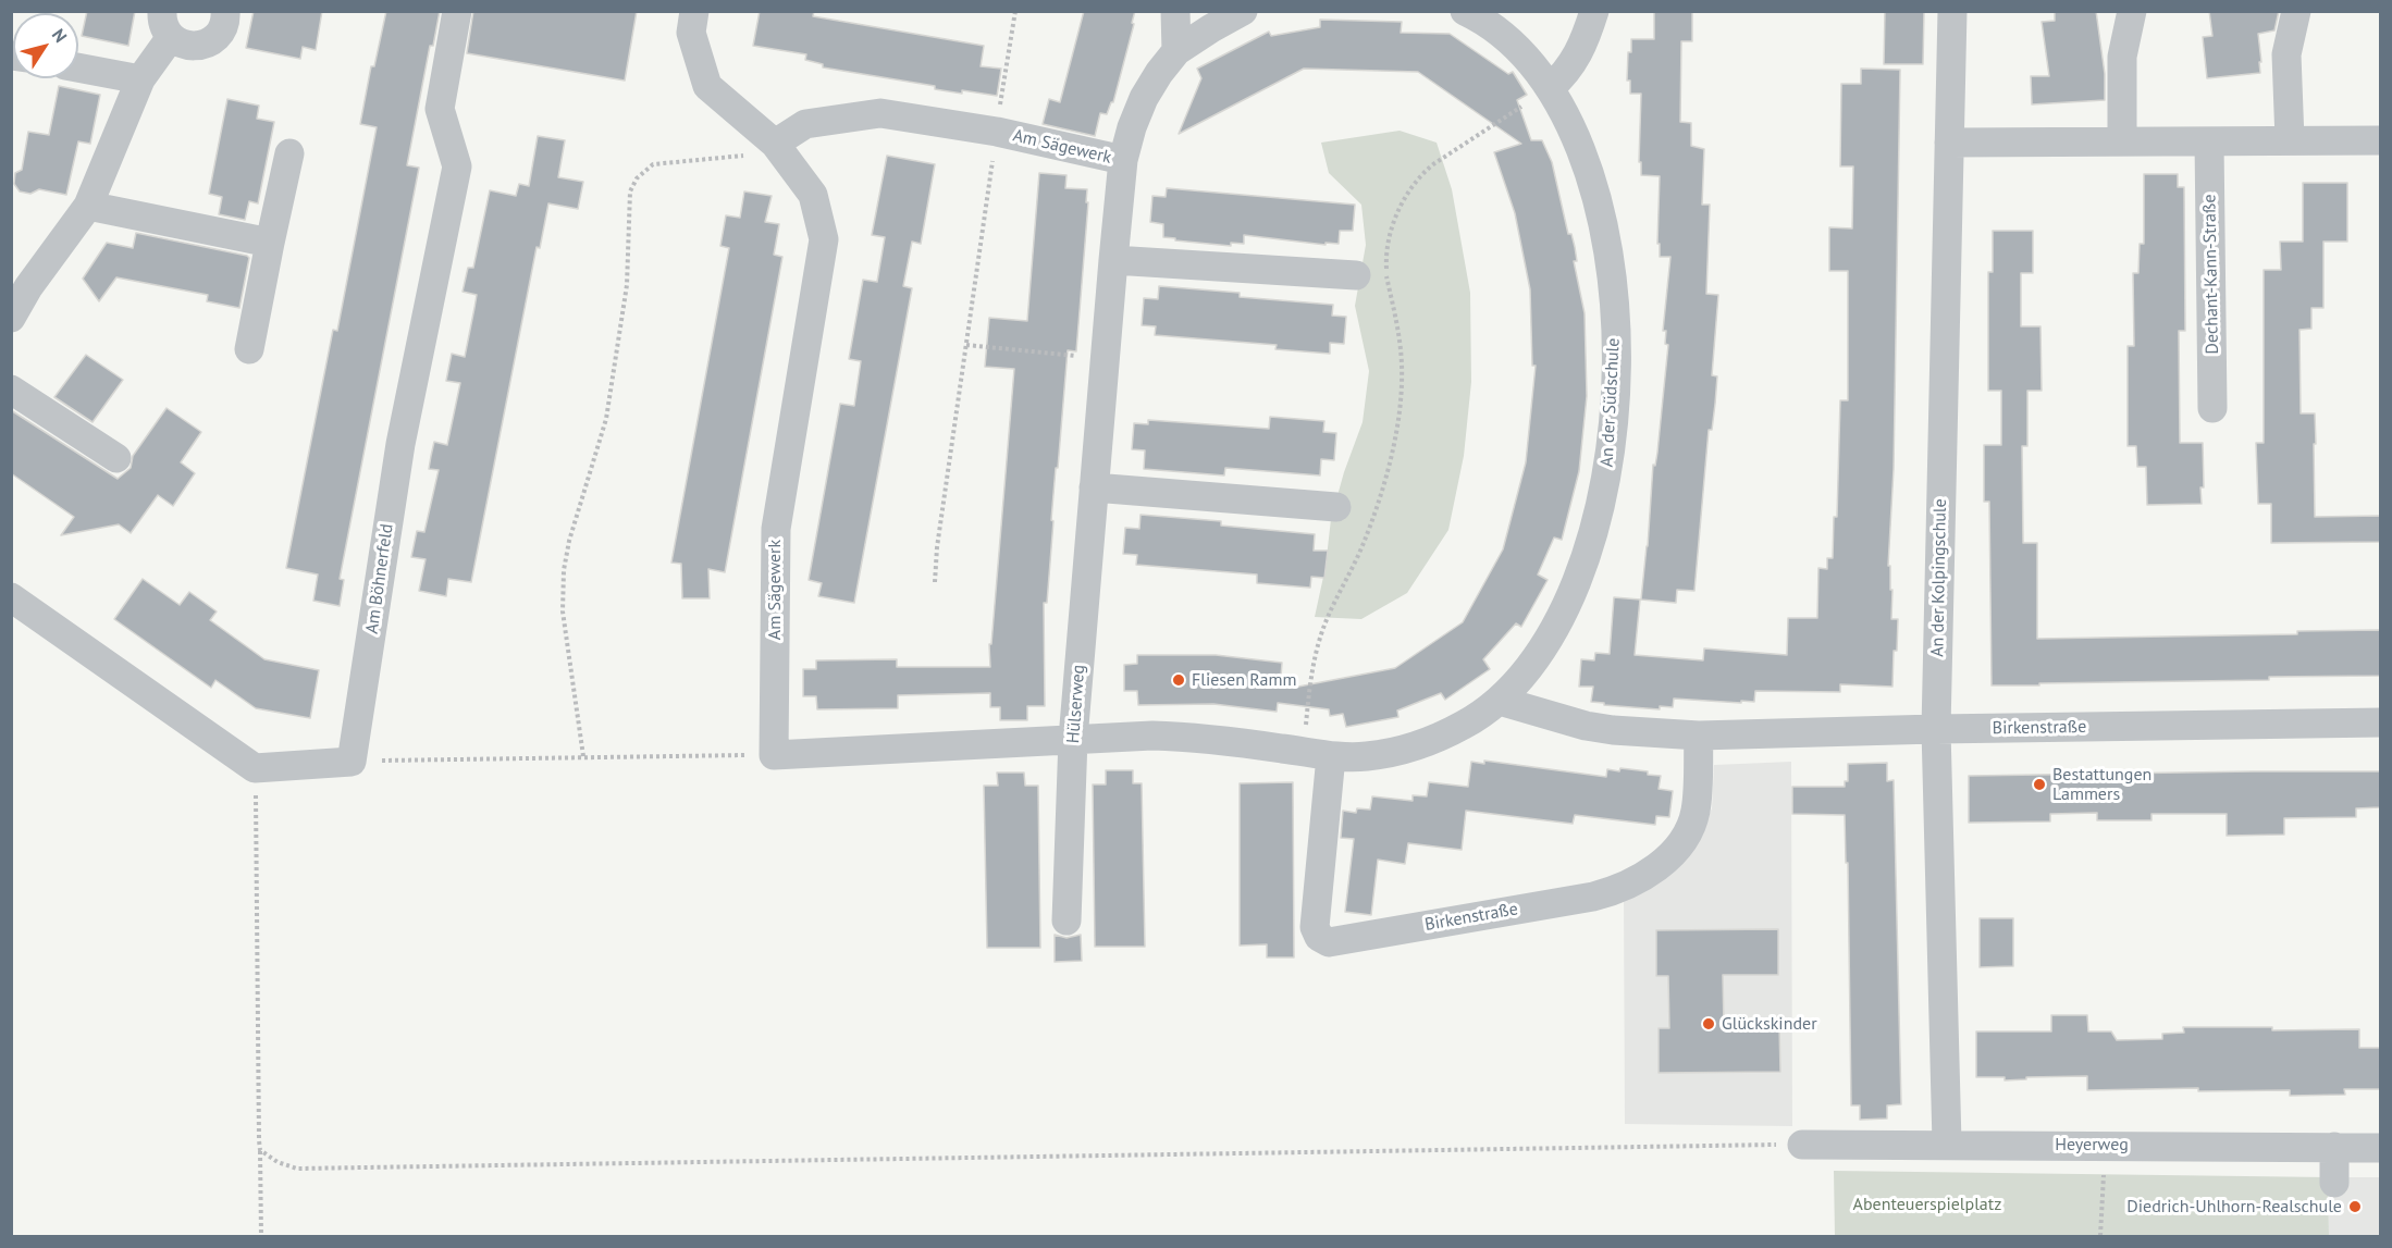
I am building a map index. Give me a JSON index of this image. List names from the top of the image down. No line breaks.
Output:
{"streets":{"street":["Am Sägewerk","Dechant-Kann-Straße","An der Südschule","An der Kolpingschule","Am Böhnerfeld","Hülserweg","Birkenstraße","Heyerweg"]},"crossings":[["Am Sägewerk","Hülserweg"],["An der Südschule","Birkenstraße"],["An der Kolpingschule","Birkenstraße"],["An der Kolpingschule","Heyerweg"]],"parks":["Abenteuerspielplatz"],"places":["Fliesen Ramm","Bestattungen Lammers","Glückskinder","Diedrich-Uhlhorn-Realschule"],"north":"top right"}
